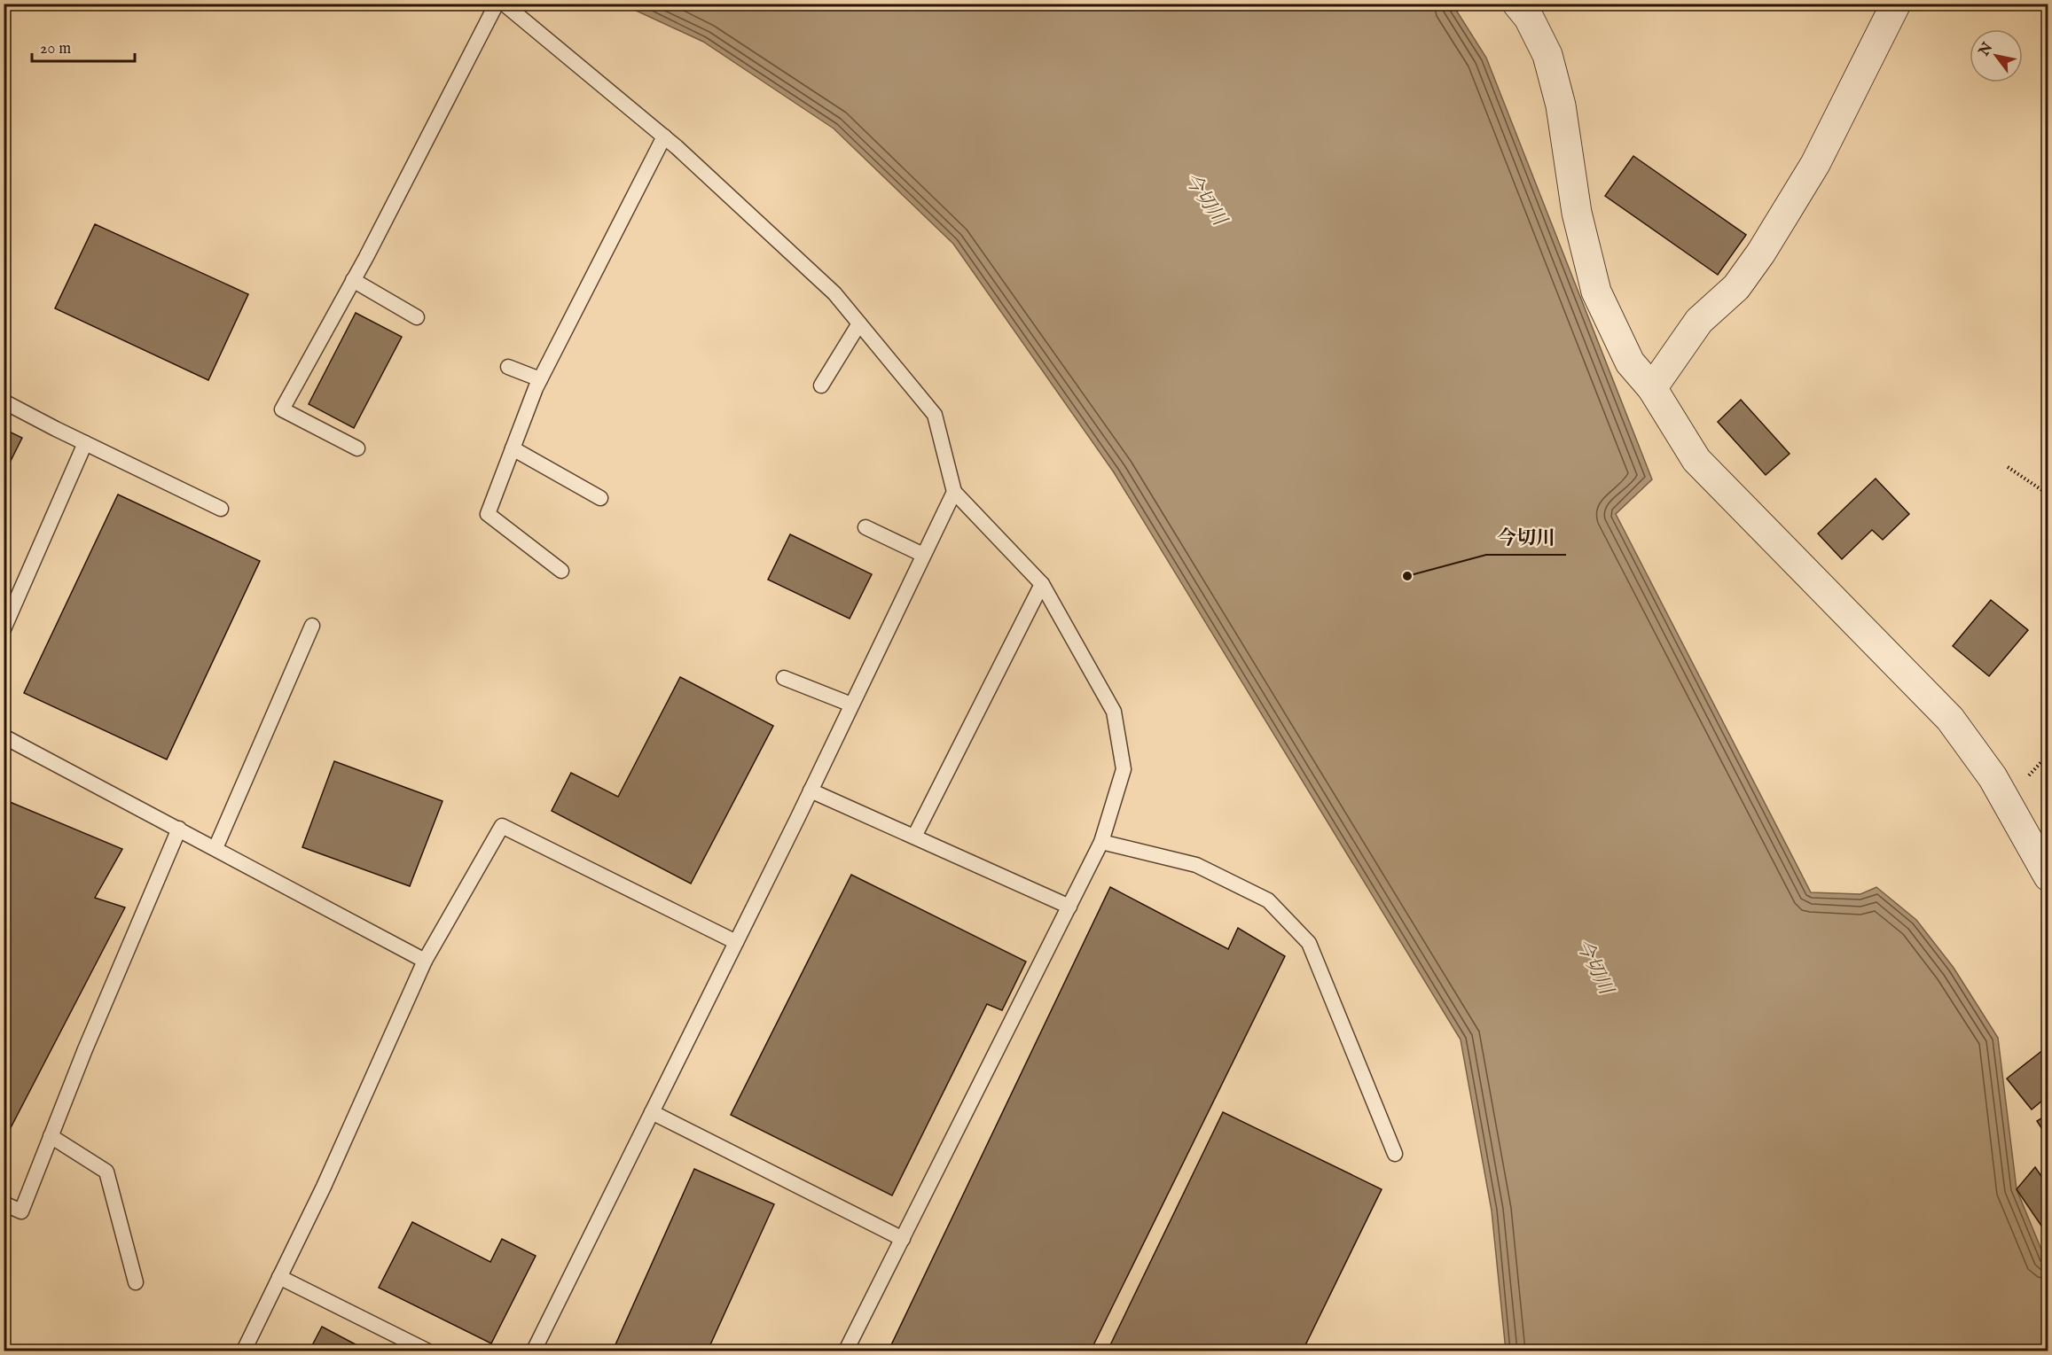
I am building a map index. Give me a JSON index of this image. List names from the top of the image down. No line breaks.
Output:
{"water":["今切川"],"places":["今切川"],"scale_bar":"20 m","north":"top left"}
